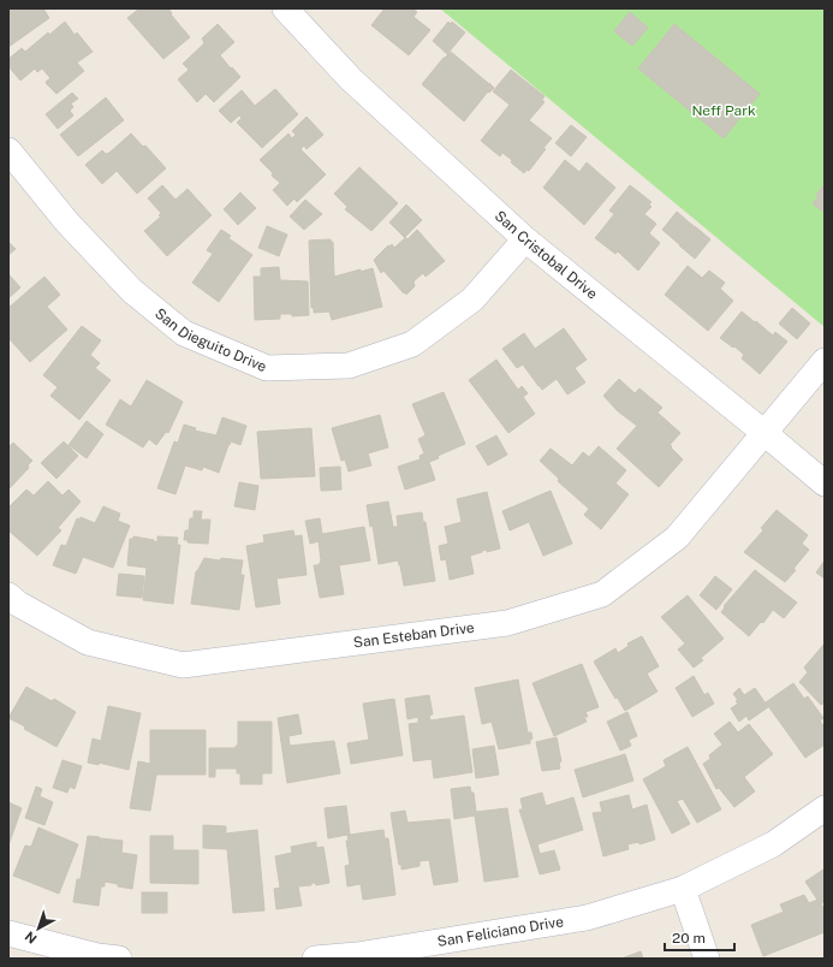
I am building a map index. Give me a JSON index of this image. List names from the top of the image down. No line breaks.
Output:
{"streets":{"street":["San Cristobal Drive","San Dieguito Drive","San Esteban Drive","San Feliciano Drive"]},"crossings":[["San Cristobal Drive","San Dieguito Drive"],["San Cristobal Drive","San Esteban Drive"]],"parks":["Neff Park"],"scale_bar":"20 m","north":"bottom left"}
